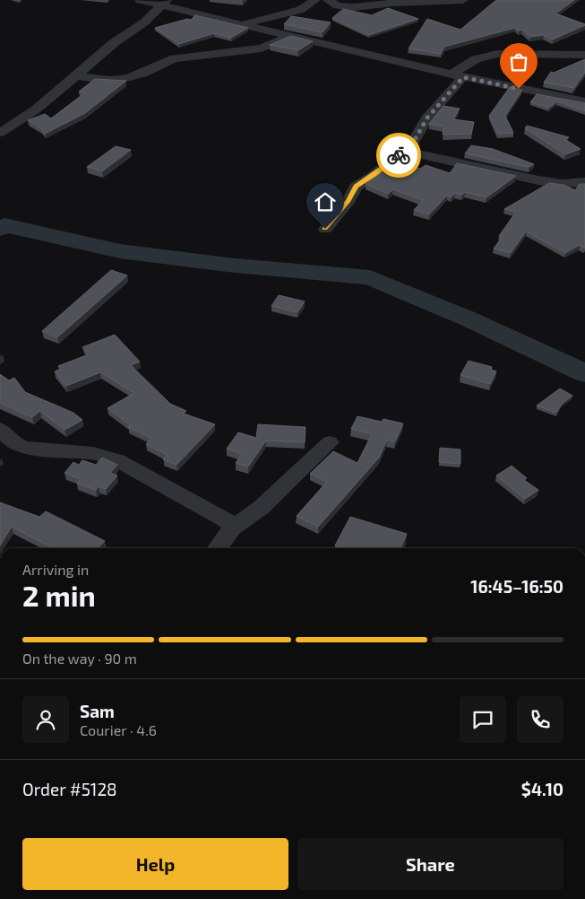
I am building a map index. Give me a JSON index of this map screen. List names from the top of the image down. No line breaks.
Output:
{"page":{"heading":["2 min","Arriving in","16:45–16:50"],"panel":["Sam","Courier · 4.6","Order #5128","$4.10"],"bar":"On the way · 90 m","buttons":["Help","Share"]}}
